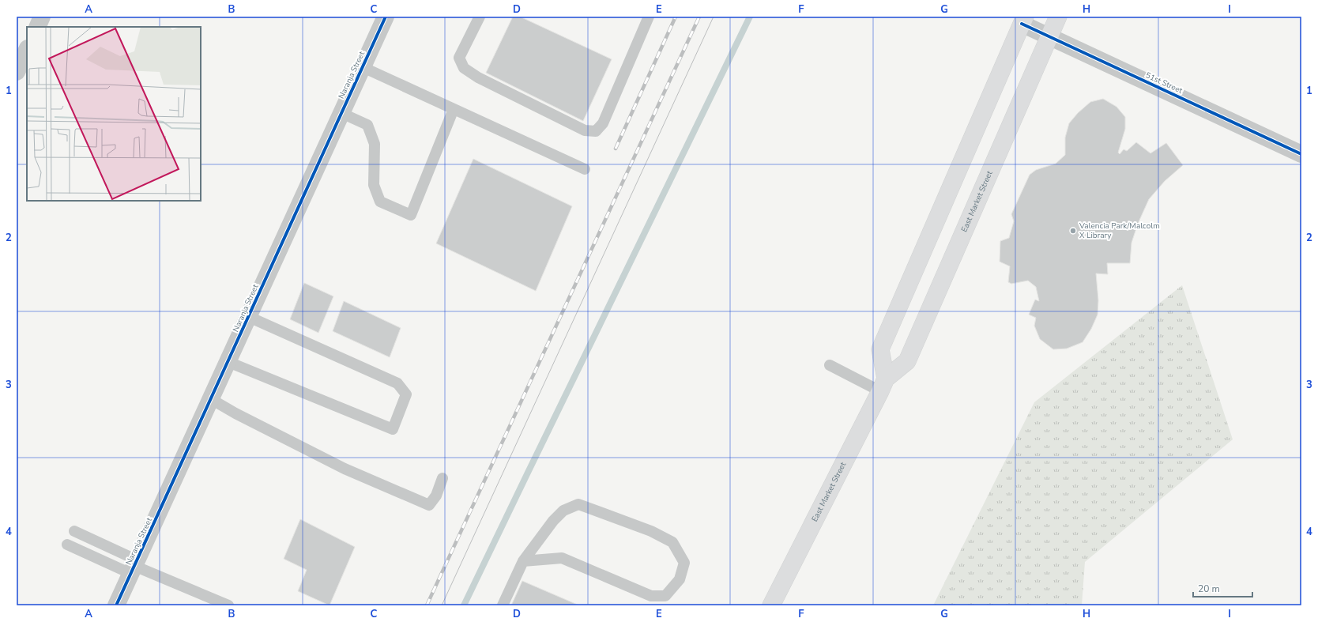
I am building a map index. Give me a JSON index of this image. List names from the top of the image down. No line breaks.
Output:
{"streets":{"main road":["East Market Street"],"street":["Naranja Street","51st Street"]},"crossings":[["51st Street","East Market Street"]],"places":["Valencia Park/Malcolm X Library"],"scale_bar":"20 m","grid":{"columns":["A","B","C","D","E","F","G","H","I"],"rows":["1","2","3","4"]}}
